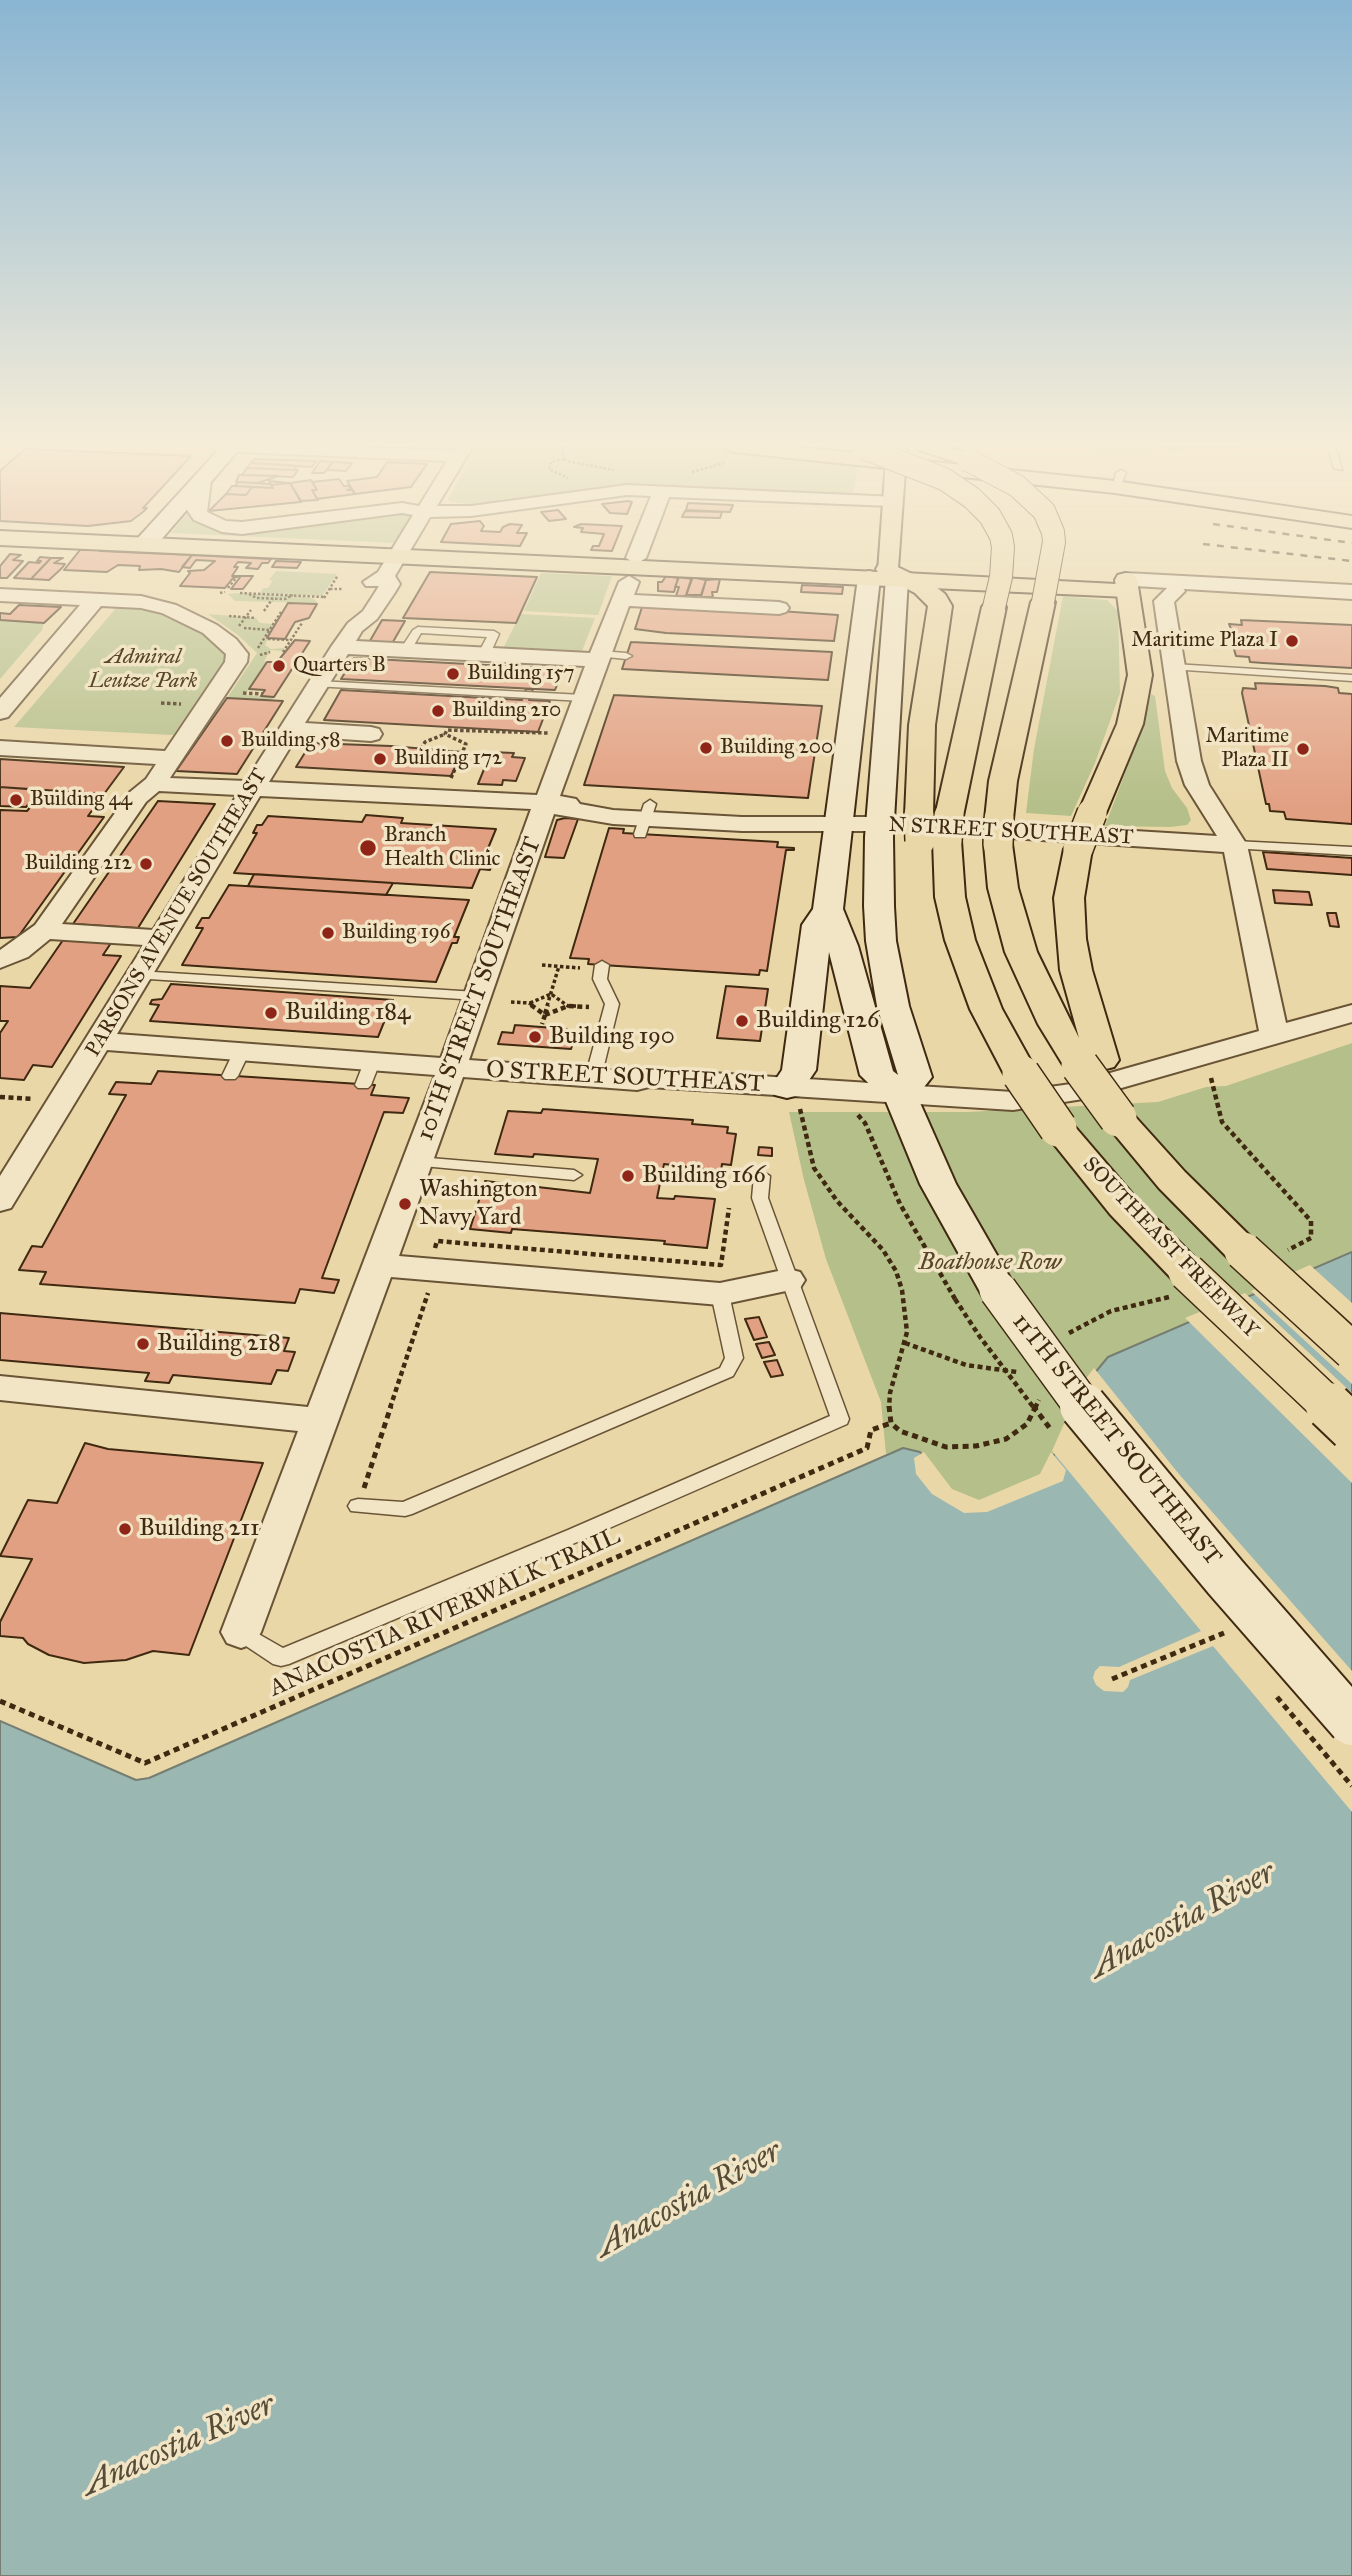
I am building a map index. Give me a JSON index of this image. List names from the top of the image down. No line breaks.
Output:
{"streets":{"main road":["SOUTHEAST FREEWAY","11TH STREET SOUTHEAST"],"street":["N STREET SOUTHEAST","PARSONS AVENUE SOUTHEAST","10TH STREET SOUTHEAST","O STREET SOUTHEAST"],"path":["ANACOSTIA RIVERWALK TRAIL"]},"crossings":[["N STREET SOUTHEAST","PARSONS AVENUE SOUTHEAST"],["N STREET SOUTHEAST","10TH STREET SOUTHEAST"],["PARSONS AVENUE SOUTHEAST","O STREET SOUTHEAST"],["10TH STREET SOUTHEAST","O STREET SOUTHEAST"],["O STREET SOUTHEAST","11TH STREET SOUTHEAST"]],"water":["Anacostia River"],"parks":["Admiral Leutze Park","Boathouse Row"],"places":["Maritime Plaza I","Quarters B","Building 157","Building 210","Building 58","Building 200","Maritime Plaza II","Building 172","Building 44","Branch Health Clinic","Building 212","Building 196","Building 184","Building 126","Building 190","Building 166","Washington Navy Yard","Building 218","Building 211"]}
